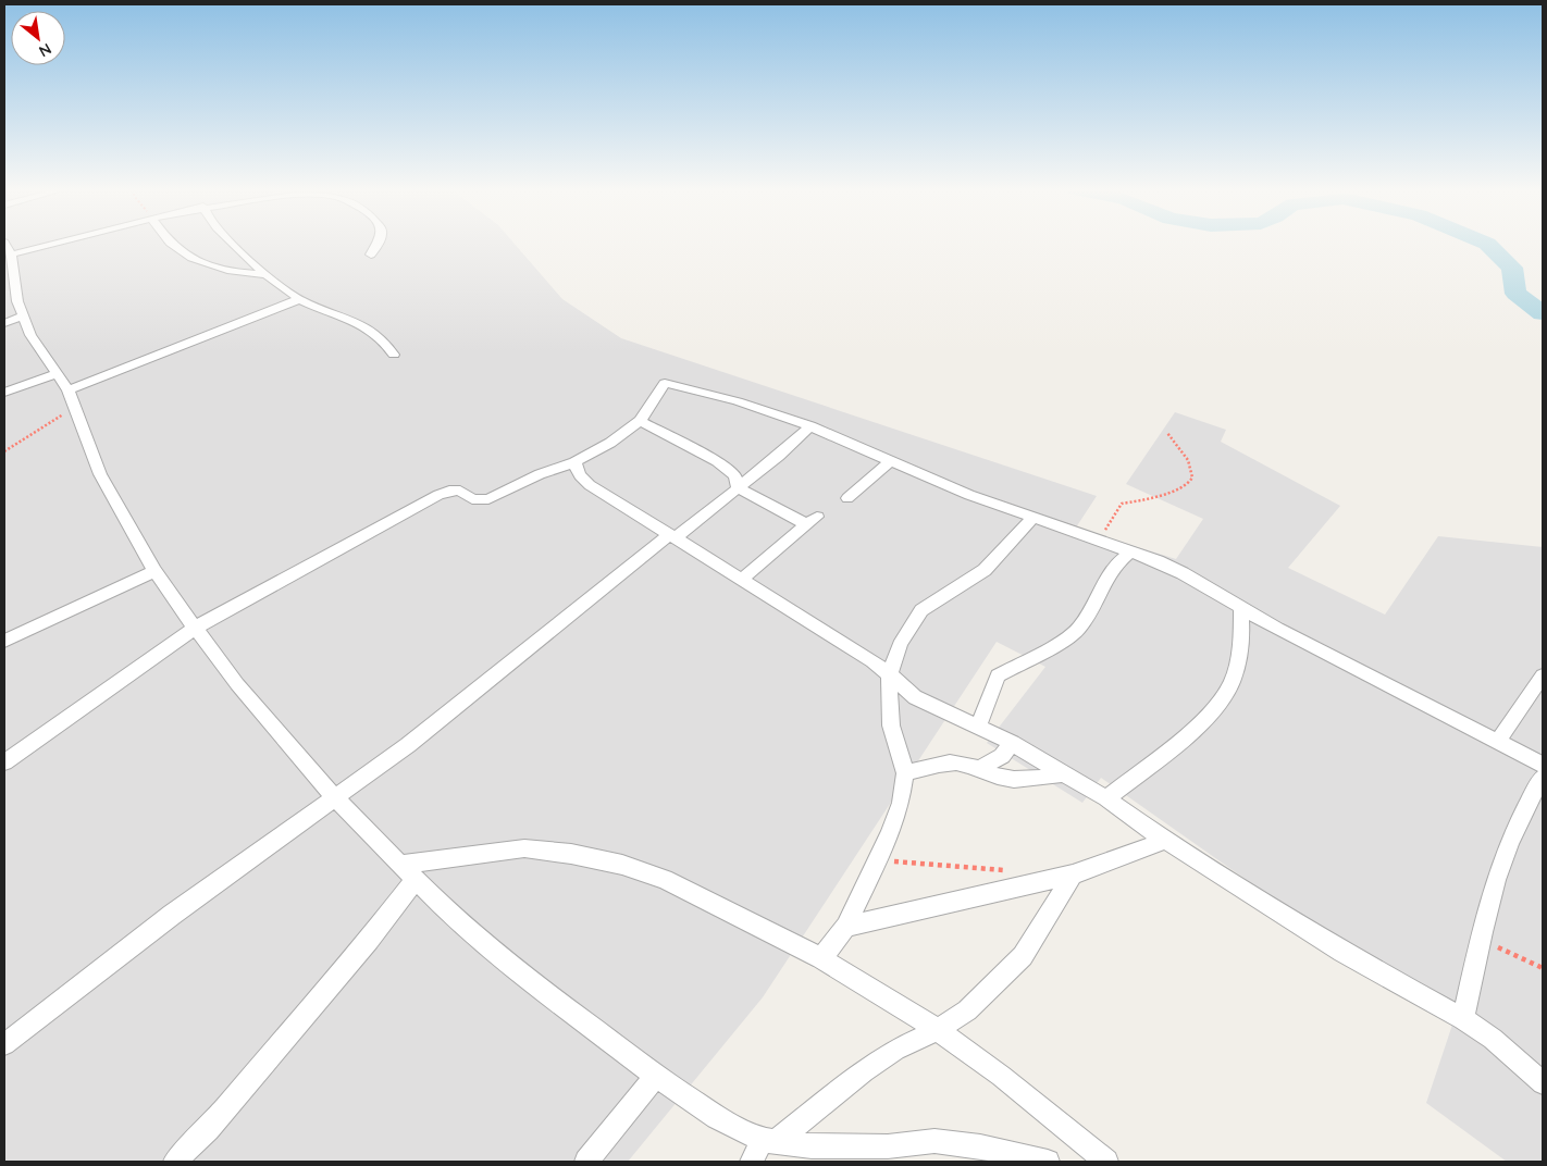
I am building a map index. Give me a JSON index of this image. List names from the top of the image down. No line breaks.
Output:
{"north":"bottom right"}
